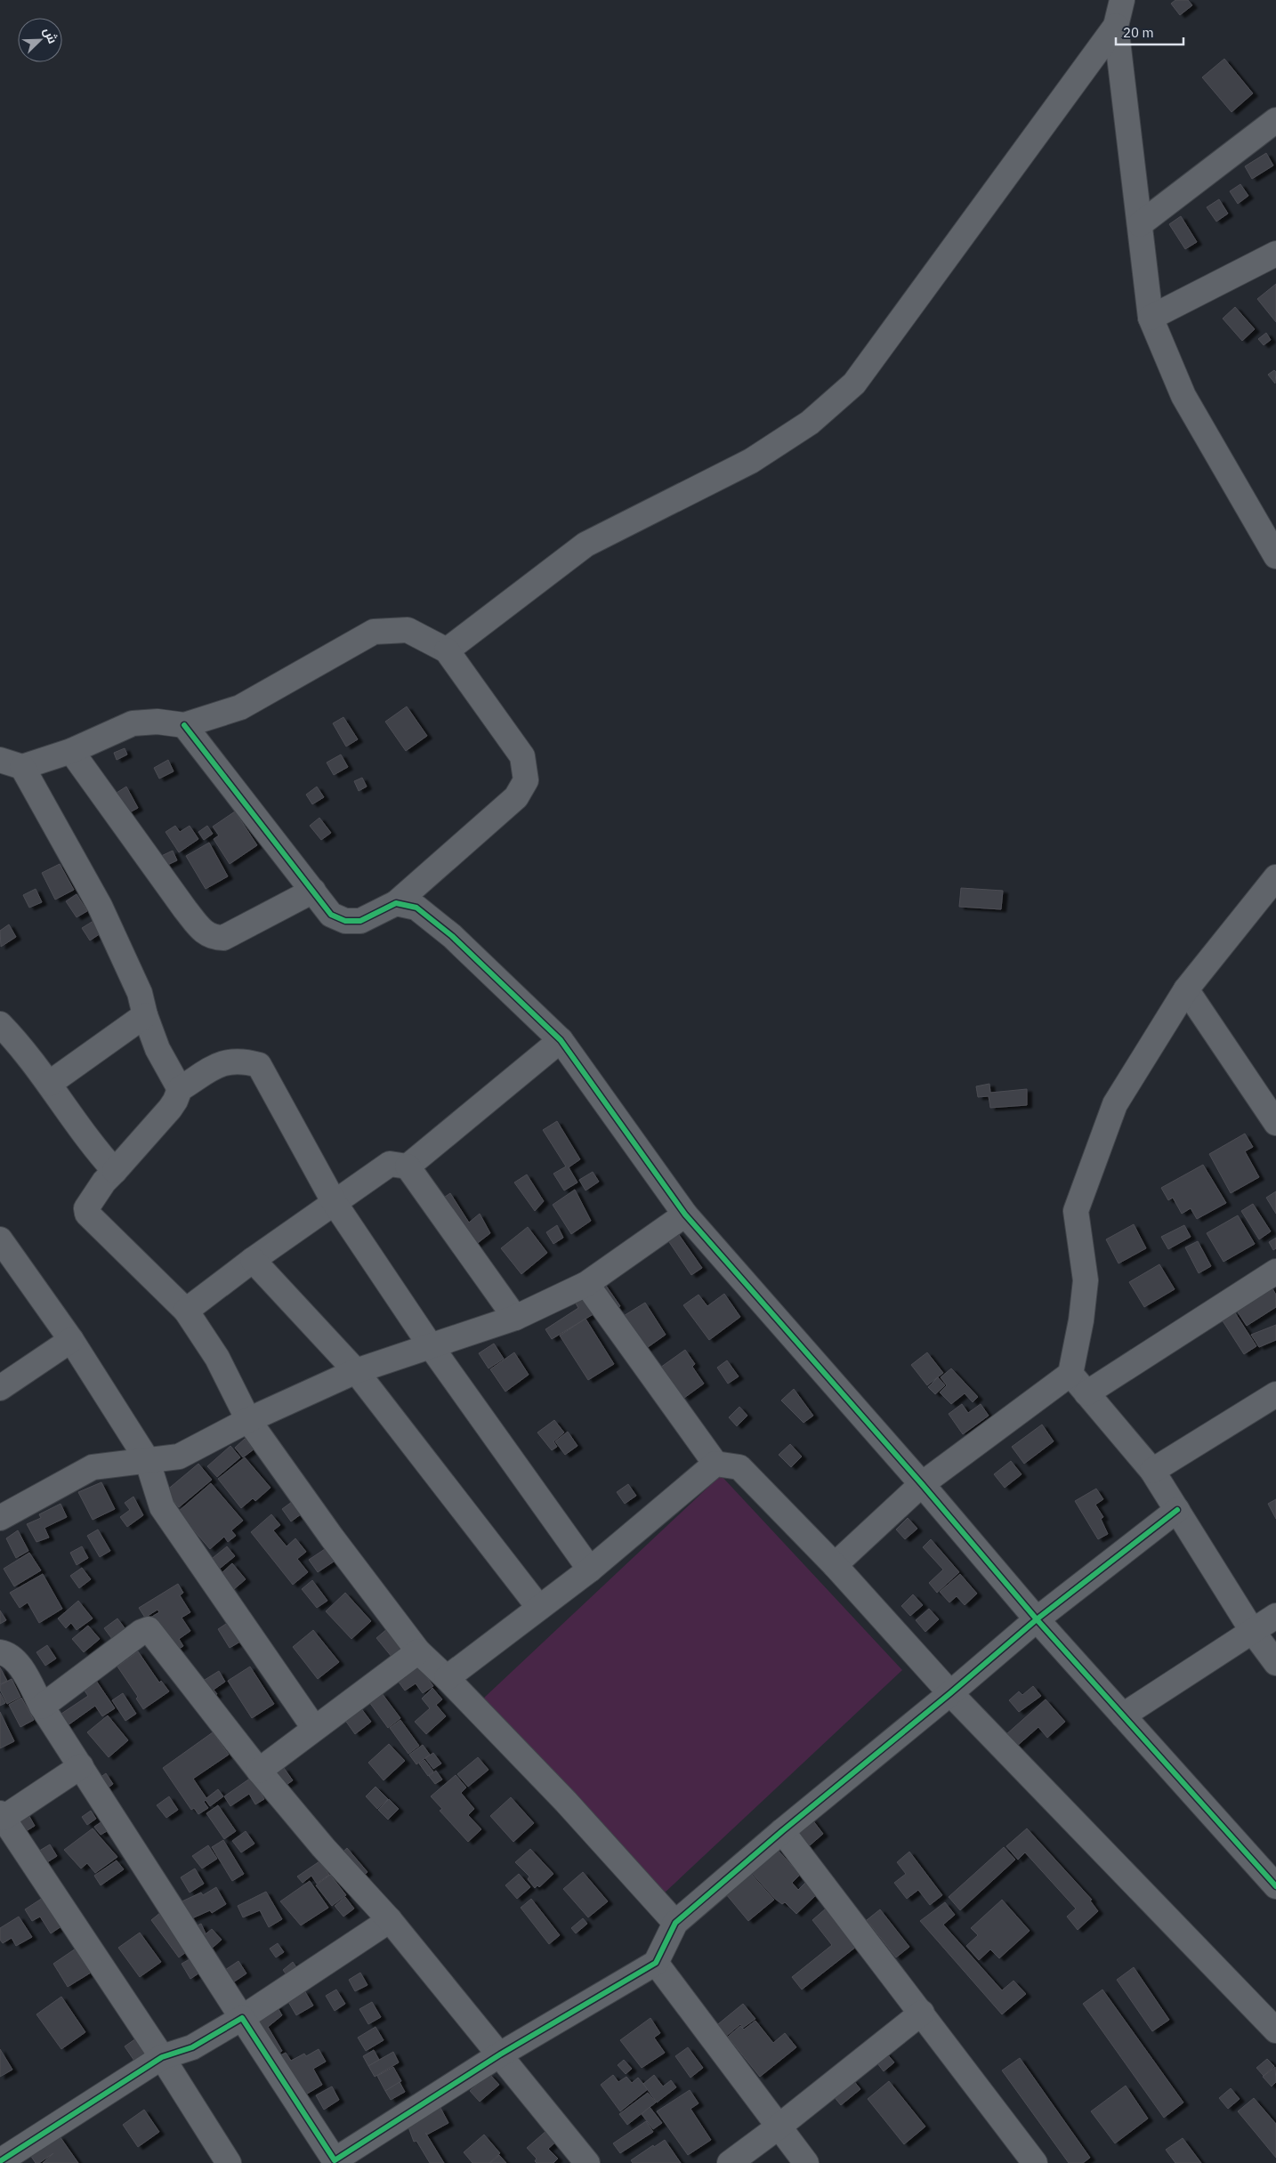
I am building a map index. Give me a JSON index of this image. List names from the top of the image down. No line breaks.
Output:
{"scale_bar":"20 m","north":"top right"}
